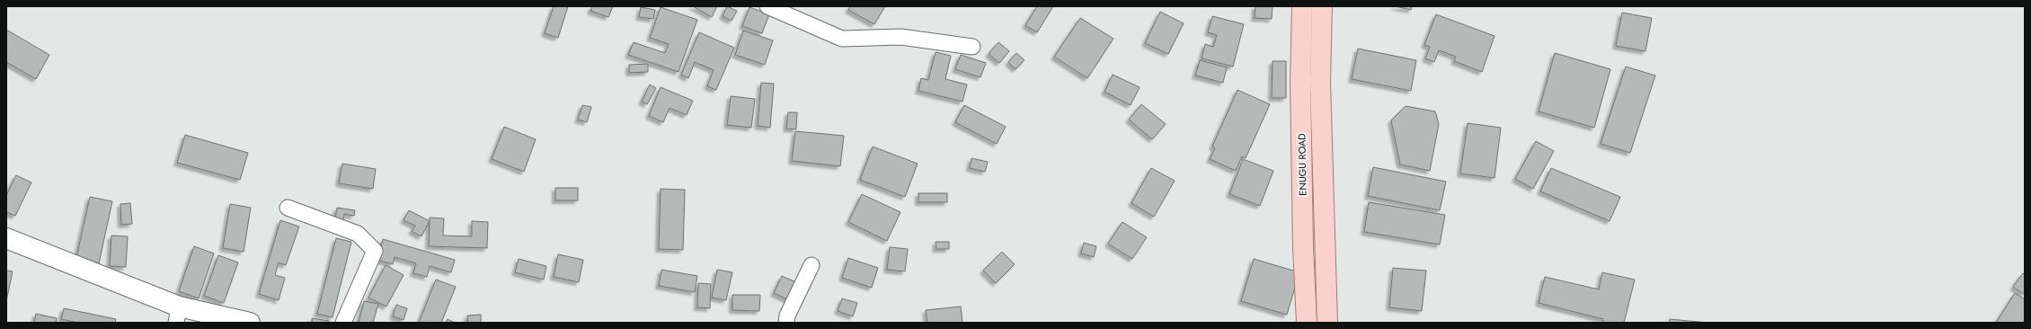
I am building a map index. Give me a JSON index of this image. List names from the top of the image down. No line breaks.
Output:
{"streets":{"main road":["ENUGU ROAD"]}}
